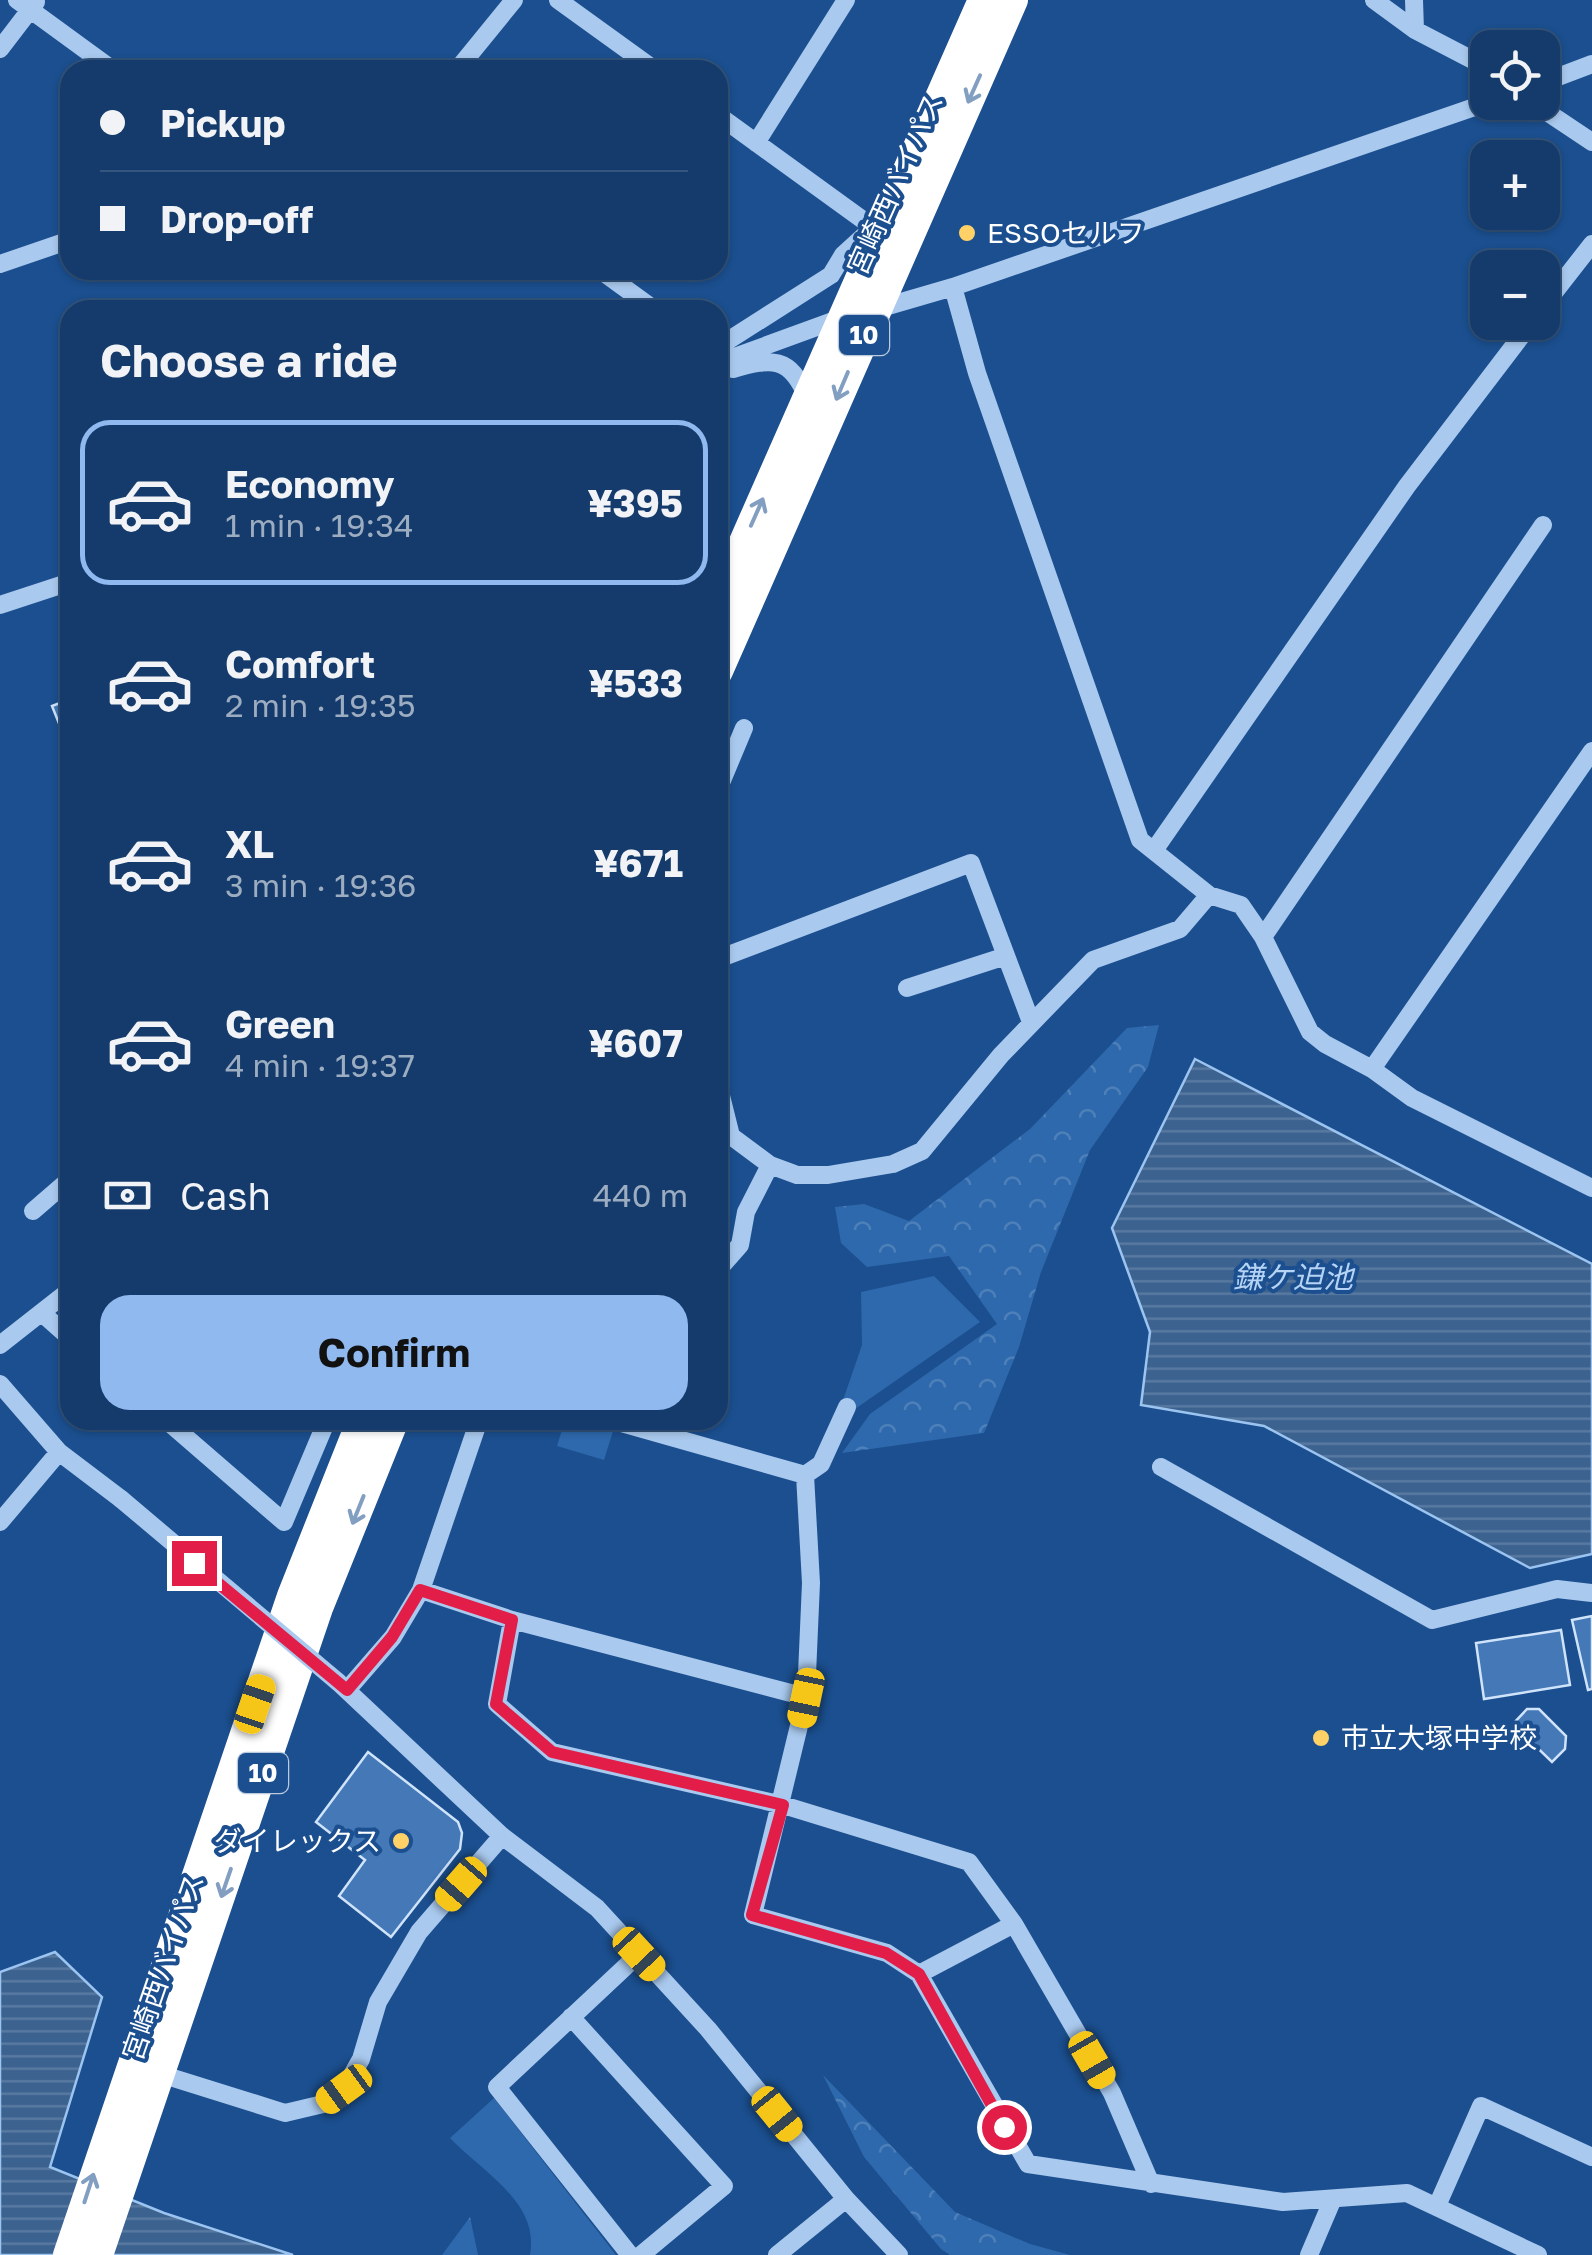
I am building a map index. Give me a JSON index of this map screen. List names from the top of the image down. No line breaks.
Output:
{"streets":{"highway":["宮崎西バイパス","10"]},"water":["鎌ケ迫池"],"places":["ESSOセルフ","市立大塚中学校","ダイレックス"],"page":{"map_buttons":["+","−"],"banner":["Pickup","Drop-off"],"heading":"Choose a ride","list":[{"name":"Economy","note":"1 min · 19:34","value":"¥395"},{"name":"Comfort","note":"2 min · 19:35","value":"¥533"},{"name":"XL","note":"3 min · 19:36","value":"¥671"},{"name":"Green","note":"4 min · 19:37","value":"¥607"}],"pay":["Cash","440 m"],"buttons":"Confirm"}}
